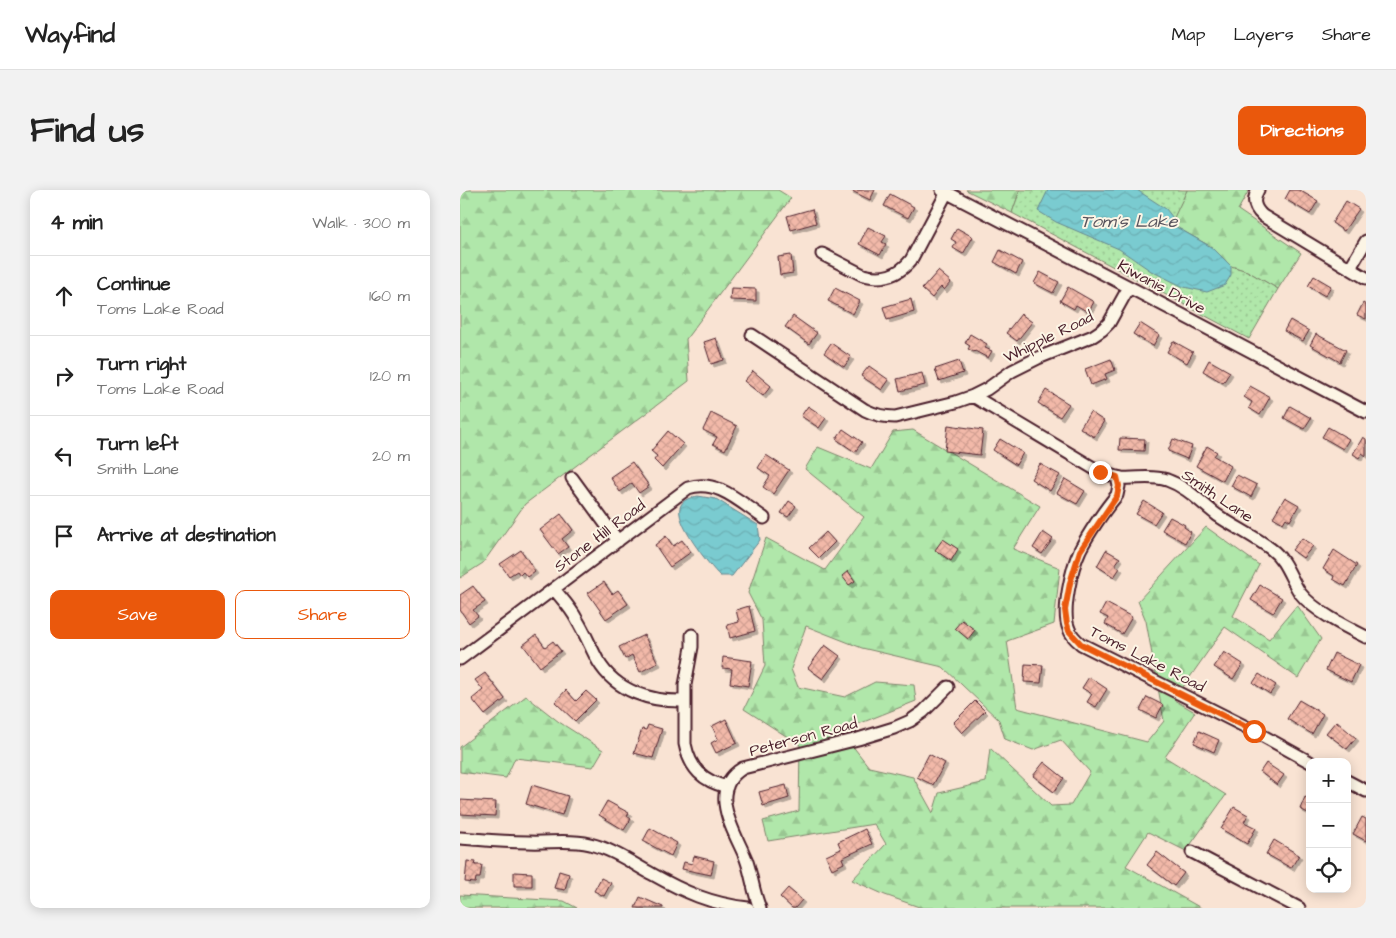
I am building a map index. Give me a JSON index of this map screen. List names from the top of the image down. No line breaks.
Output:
{"streets":{"street":["Kiwanis Drive","Whipple Road","Smith Lane","Stone Hill Road","Toms Lake Road","Peterson Road"]},"crossings":[["Kiwanis Drive","Whipple Road"],["Whipple Road","Smith Lane"],["Smith Lane","Toms Lake Road"]],"water":["Tom's Lake"],"page":{"header":"Wayfind","nav":["Map","Layers","Share"],"title":"Find us","buttons":["Directions",["Save","Share"]],"heading":["4 min","Walk · 300 m"],"list":[["Continue","Toms Lake Road","160 m"],["Turn right","Toms Lake Road","120 m"],["Turn left","Smith Lane","20 m"],"Arrive at destination"],"map_buttons":["+","−"]}}
